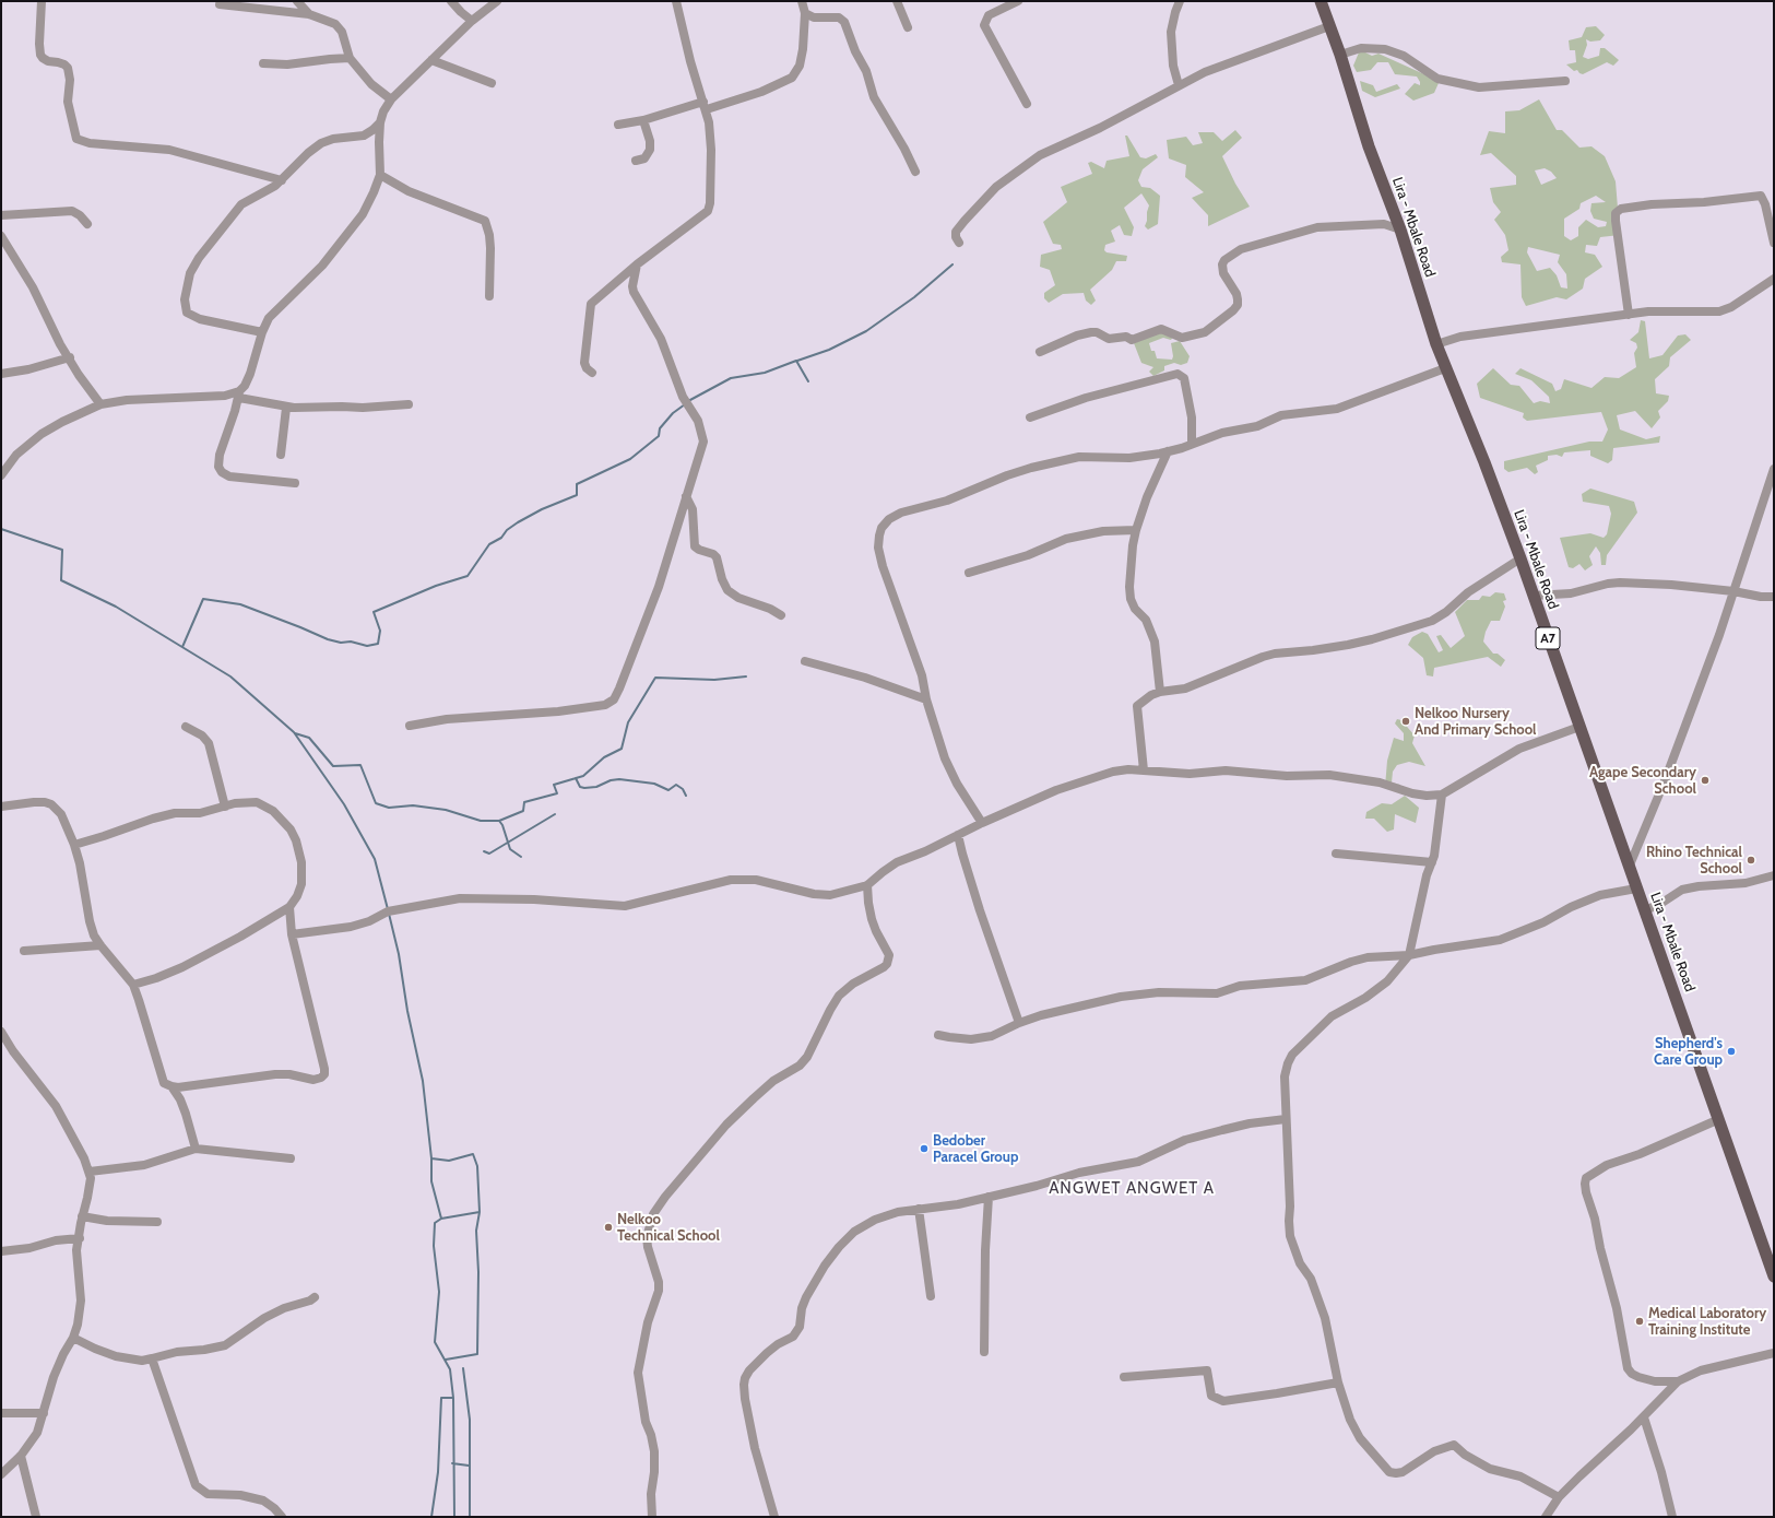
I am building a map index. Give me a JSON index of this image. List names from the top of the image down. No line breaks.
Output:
{"streets":{"main road":["Lira - Mbale Road","A7"]},"districts":["ANGWET ANGWET A"],"places":["Nelkoo Nursery And Primary School","Agape Secondary School","Rhino Technical School","Shepherd's Care Group","Bedober Paracel Group","Nelkoo Technical School","Medical Laboratory Training Institute"]}
